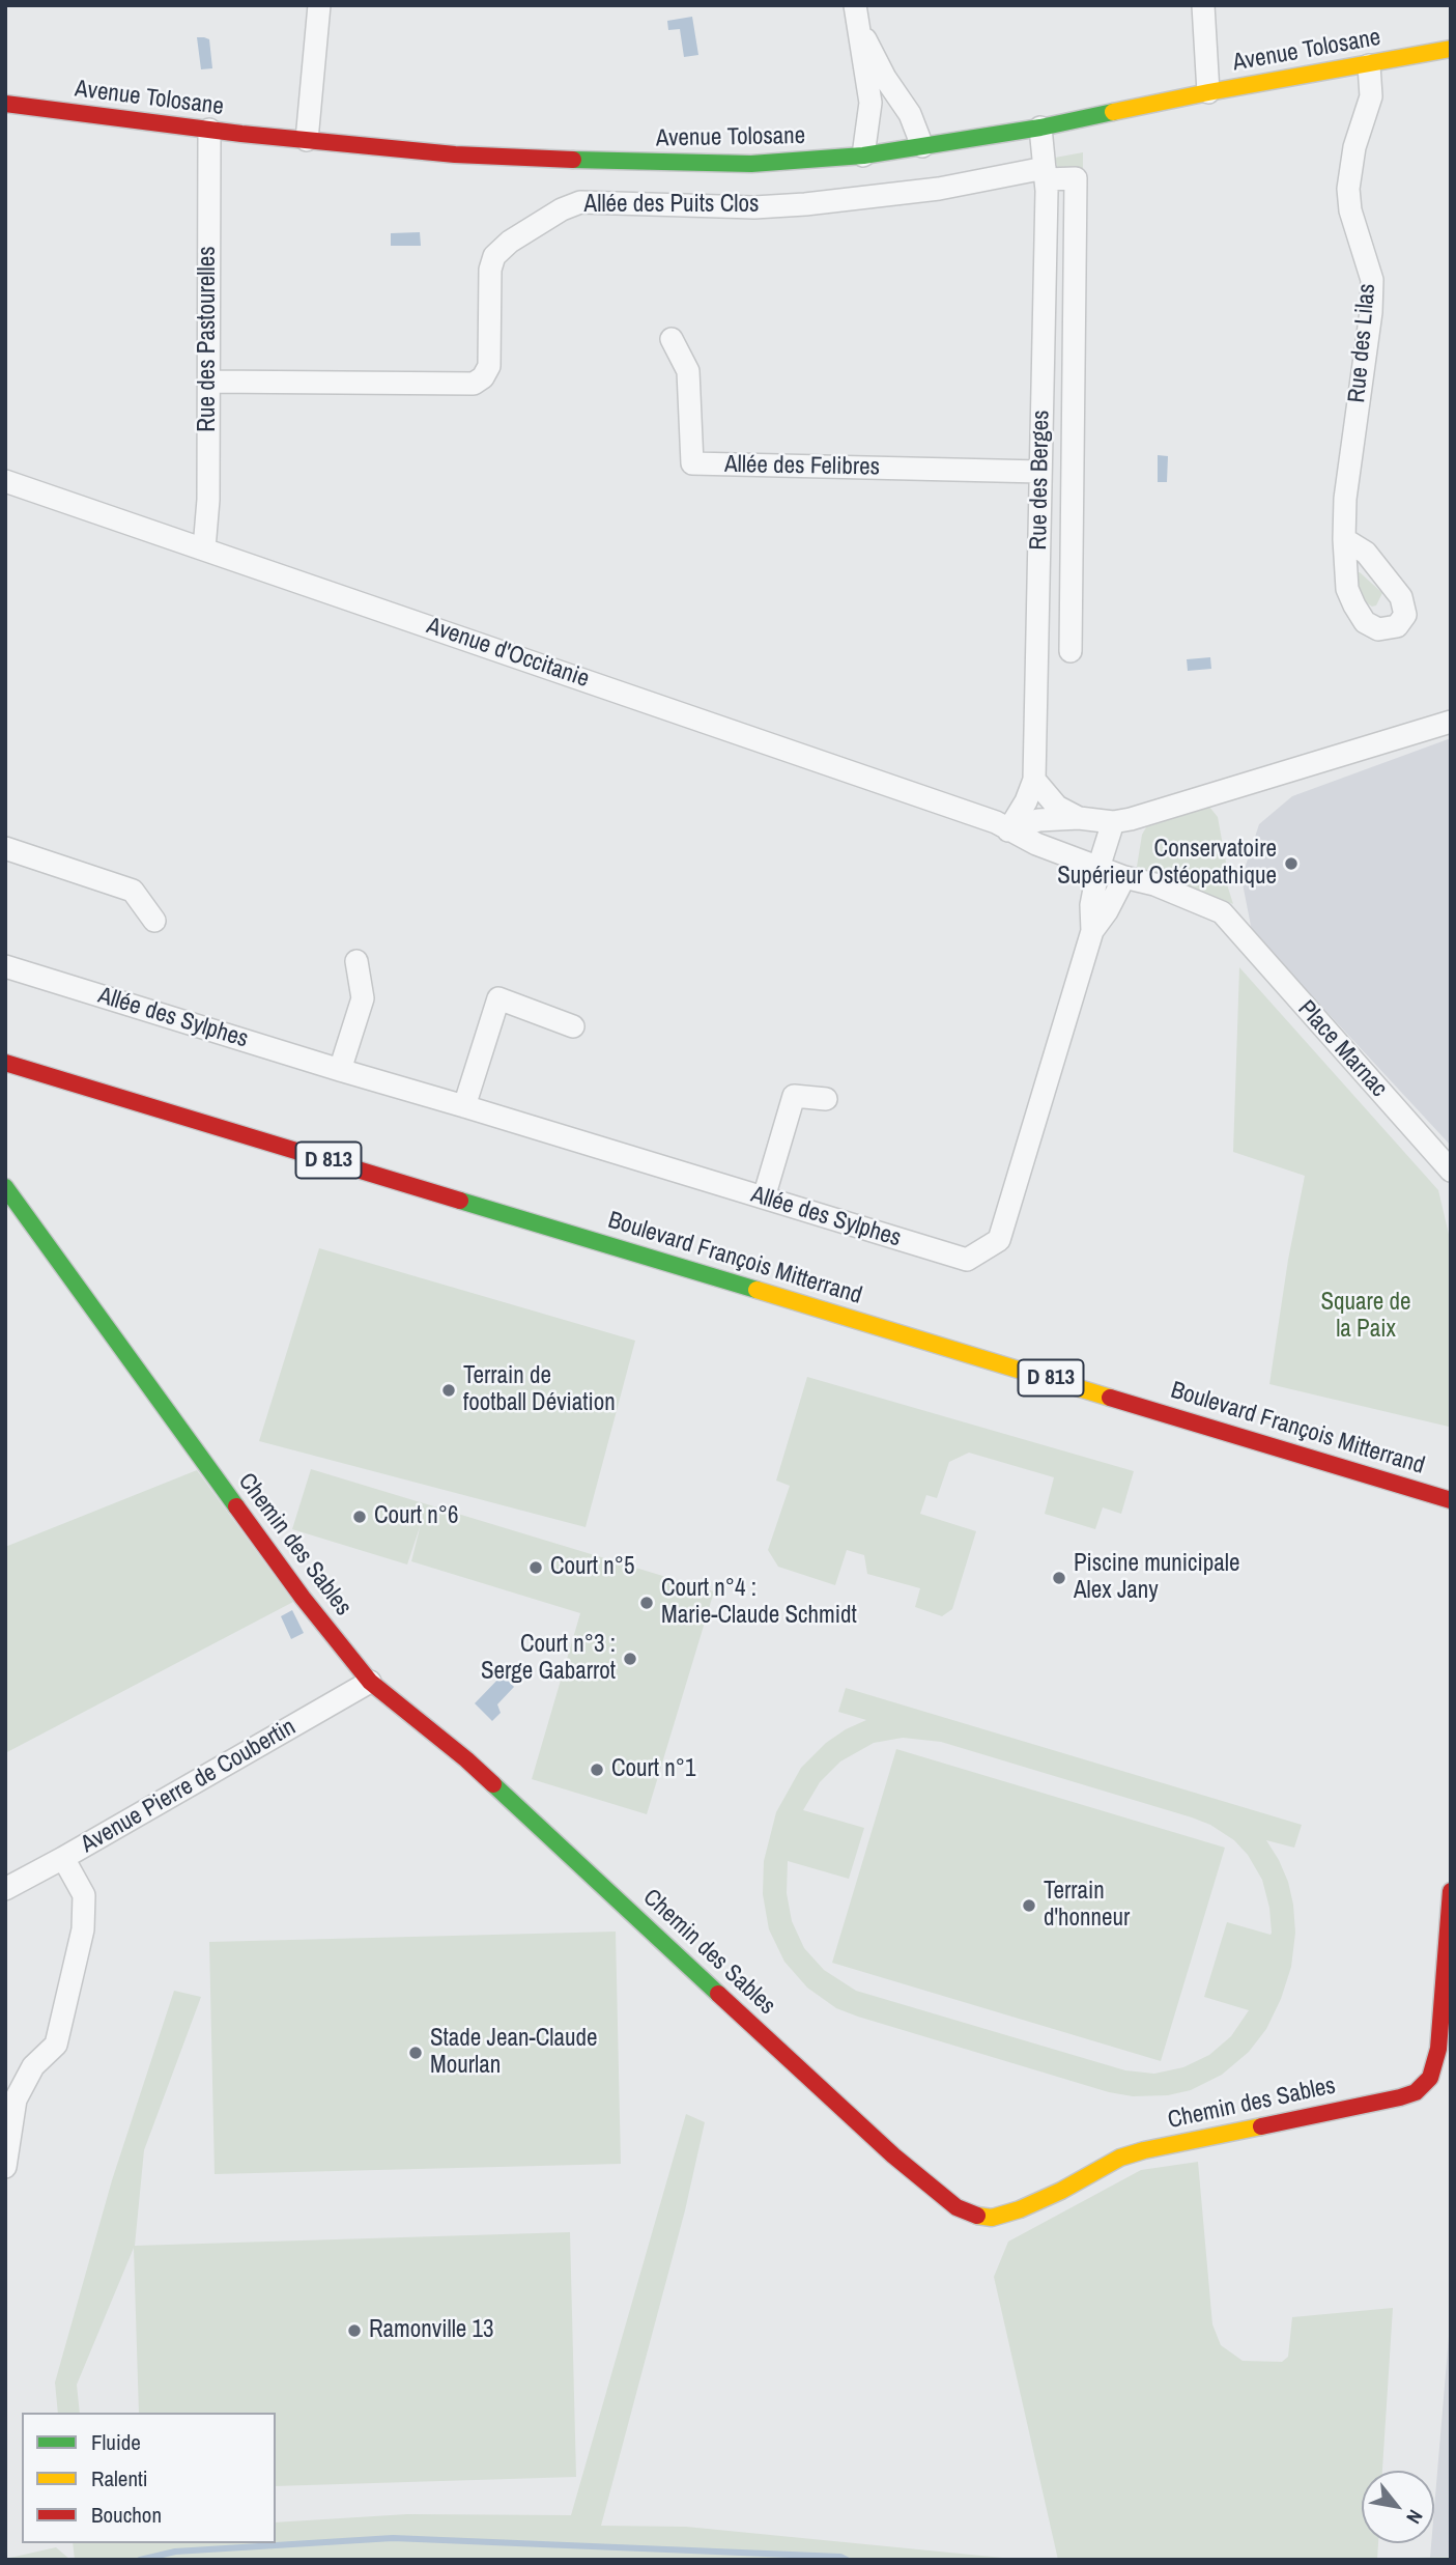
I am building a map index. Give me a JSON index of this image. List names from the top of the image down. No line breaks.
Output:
{"streets":{"main road":["Avenue Tolosane","D 813","Boulevard François Mitterrand","Chemin des Sables"],"street":["Allée des Puits Clos","Rue des Pastourelles","Rue des Lilas","Allée des Felibres","Rue des Berges","Avenue d'Occitanie","Allée des Sylphes","Place Marnac","Avenue Pierre de Coubertin"]},"crossings":[["Avenue Tolosane","Rue des Pastourelles"],["Avenue Tolosane","Rue des Lilas"],["Avenue Tolosane","Rue des Berges"],["Allée des Puits Clos","Rue des Pastourelles"],["Allée des Puits Clos","Rue des Berges"],["Rue des Pastourelles","Avenue d'Occitanie"],["Allée des Felibres","Rue des Berges"],["Avenue d'Occitanie","Allée des Sylphes"],["Avenue d'Occitanie","Place Marnac"],["Chemin des Sables","Avenue Pierre de Coubertin"]],"parks":["Square de la Paix"],"places":["Conservatoire Supérieur Ostéopathique","Terrain de football Déviation","Court n°6","Court n°5","Piscine municipale Alex Jany","Court n°4 : Marie-Claude Schmidt","Court n°3 : Serge Gabarrot","Court n°1","Terrain d'honneur","Stade Jean-Claude Mourlan","Ramonville 13"],"legend":["Fluide","Ralenti","Bouchon"],"north":"bottom right"}
